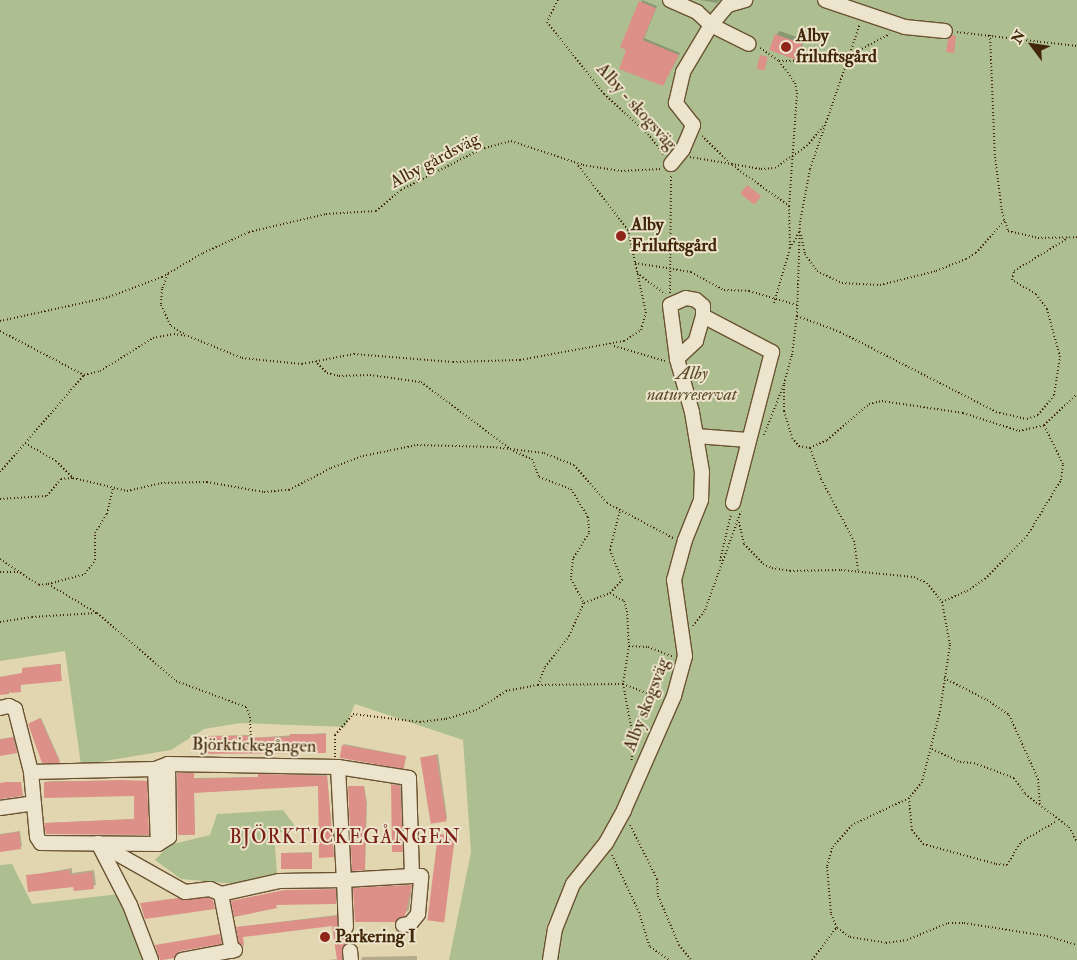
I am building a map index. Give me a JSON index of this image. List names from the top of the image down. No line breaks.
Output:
{"streets":{"street":["Alby skogsväg","Björktickegången"],"path":["Alby - skogsväg","Alby gårdsväg"]},"crossings":[["Alby - skogsväg","Alby gårdsväg"]],"districts":["BJÖRKTICKEGÅNGEN"],"parks":["Alby naturreservat"],"places":["Alby friluftsgård","Alby Friluftsgård","Parkering I"],"north":"top left"}
